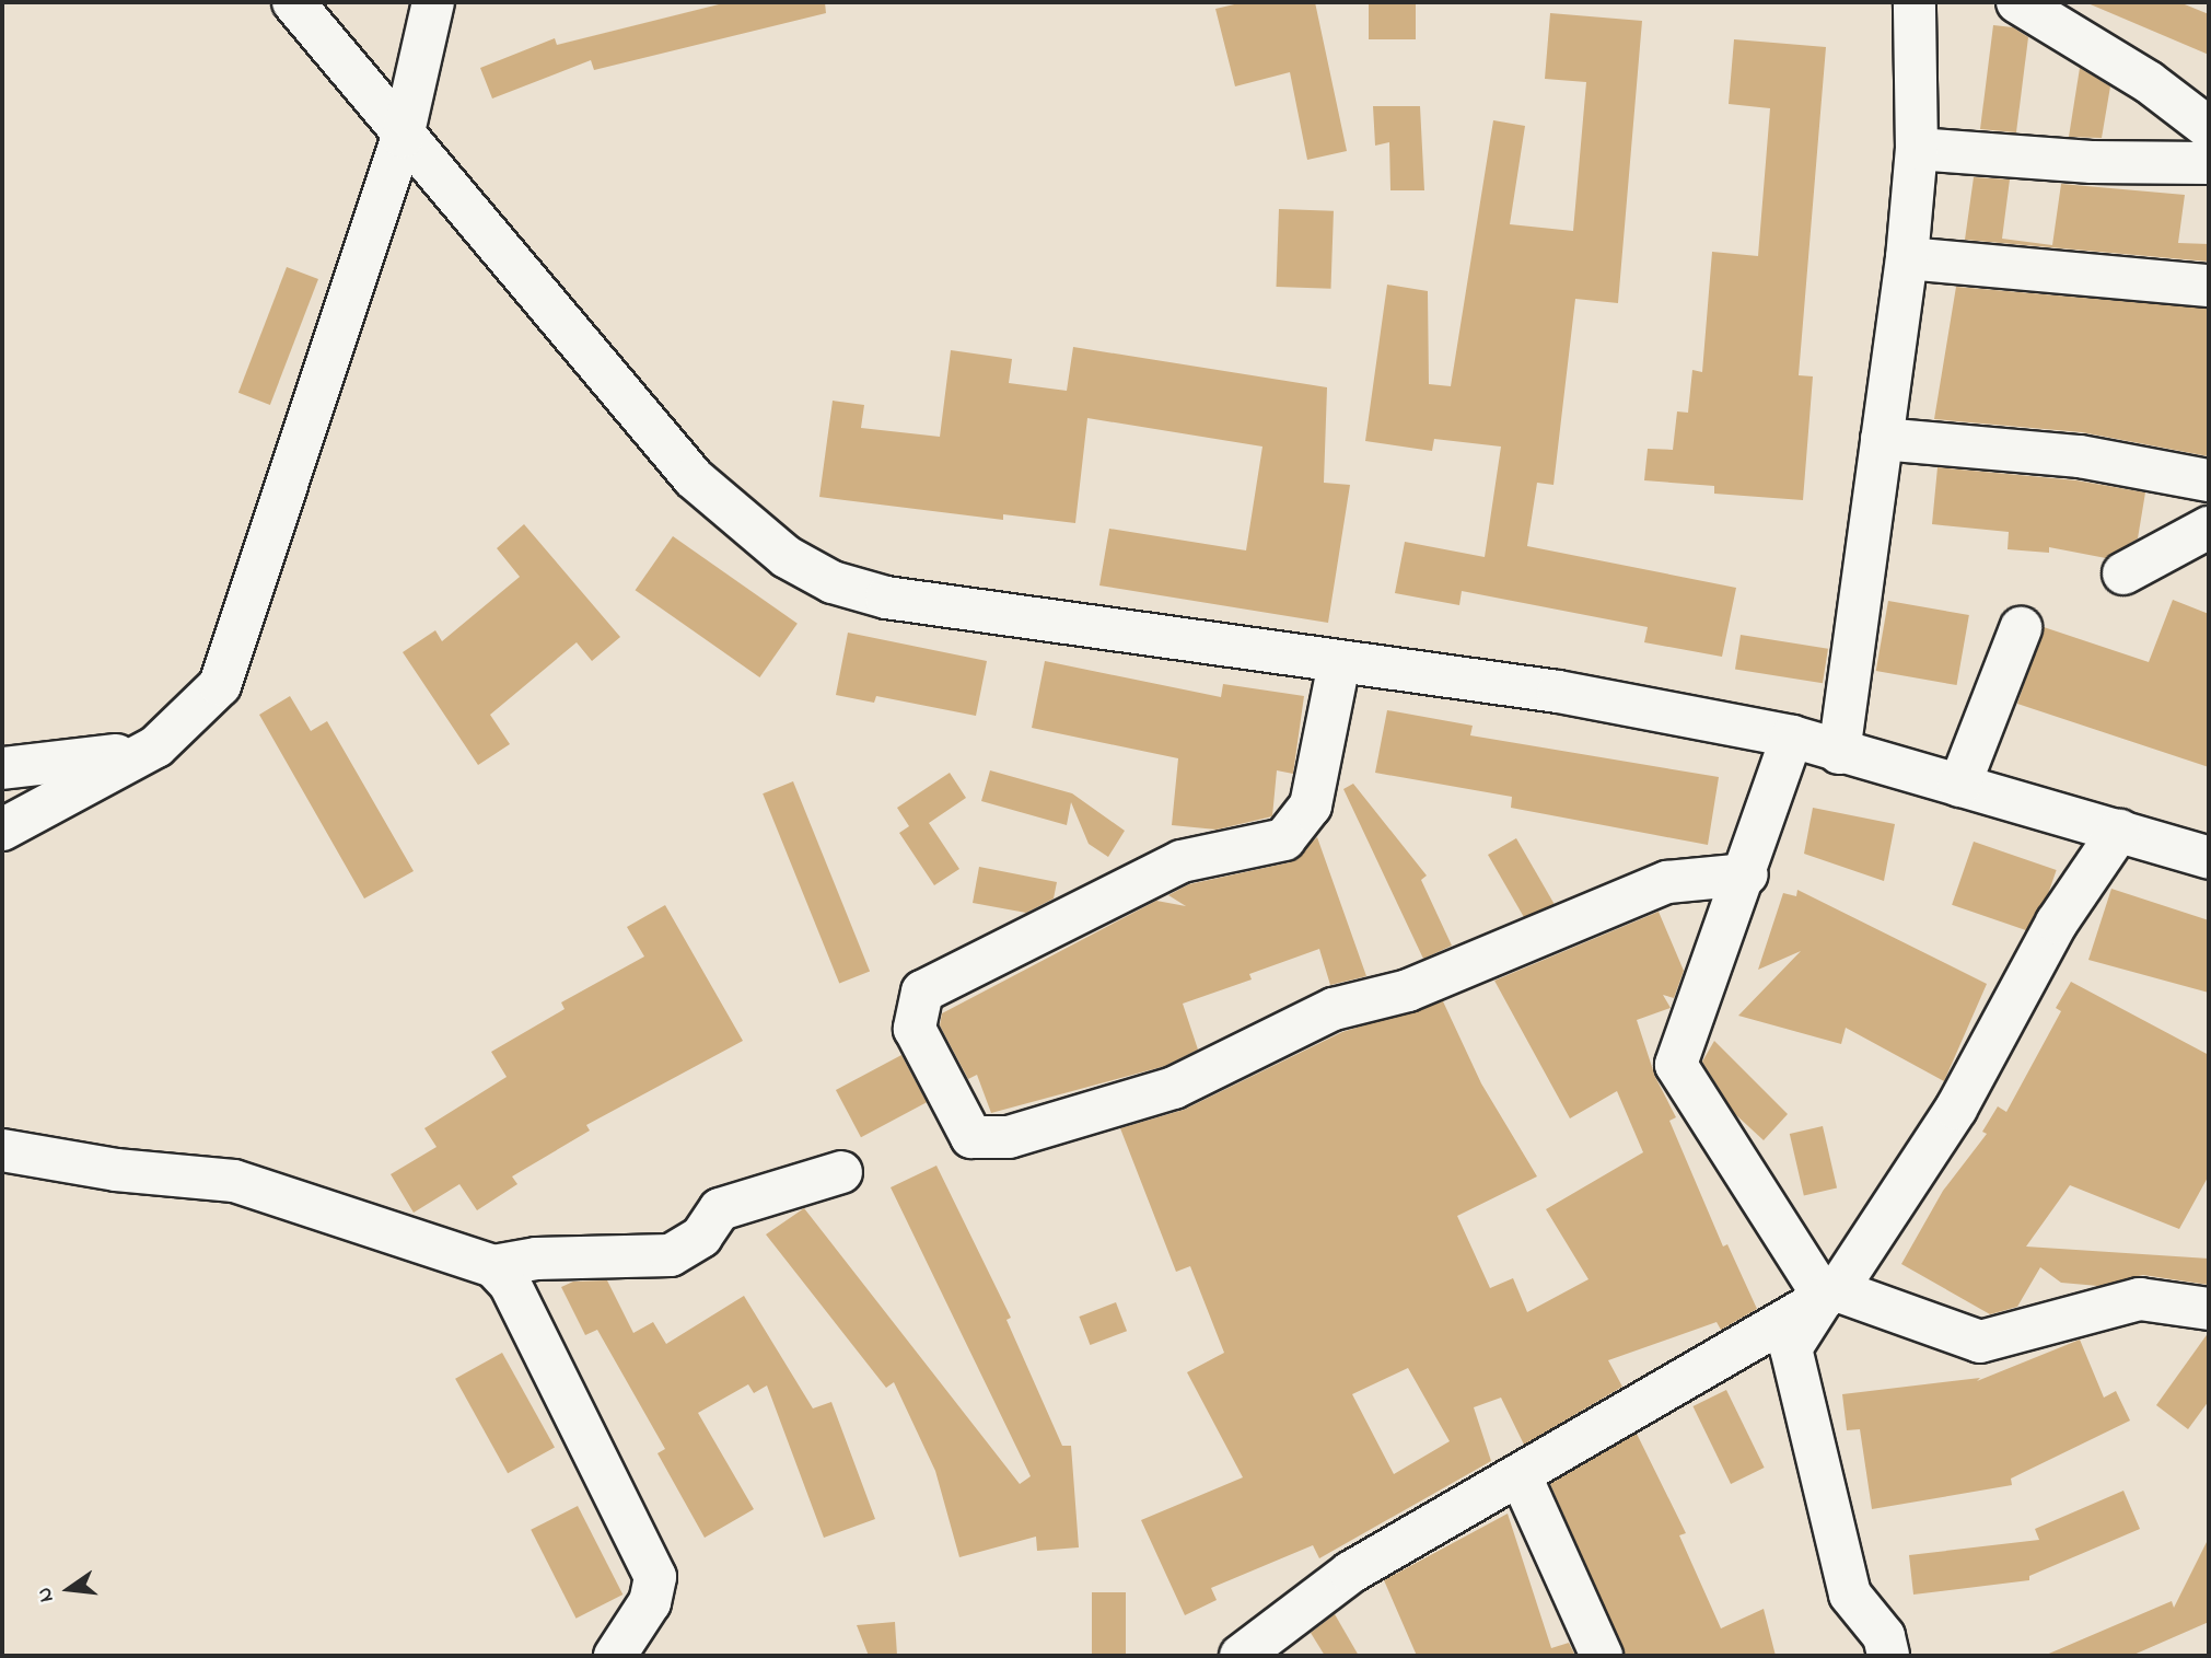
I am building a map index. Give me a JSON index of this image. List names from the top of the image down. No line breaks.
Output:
{"north":"left"}
